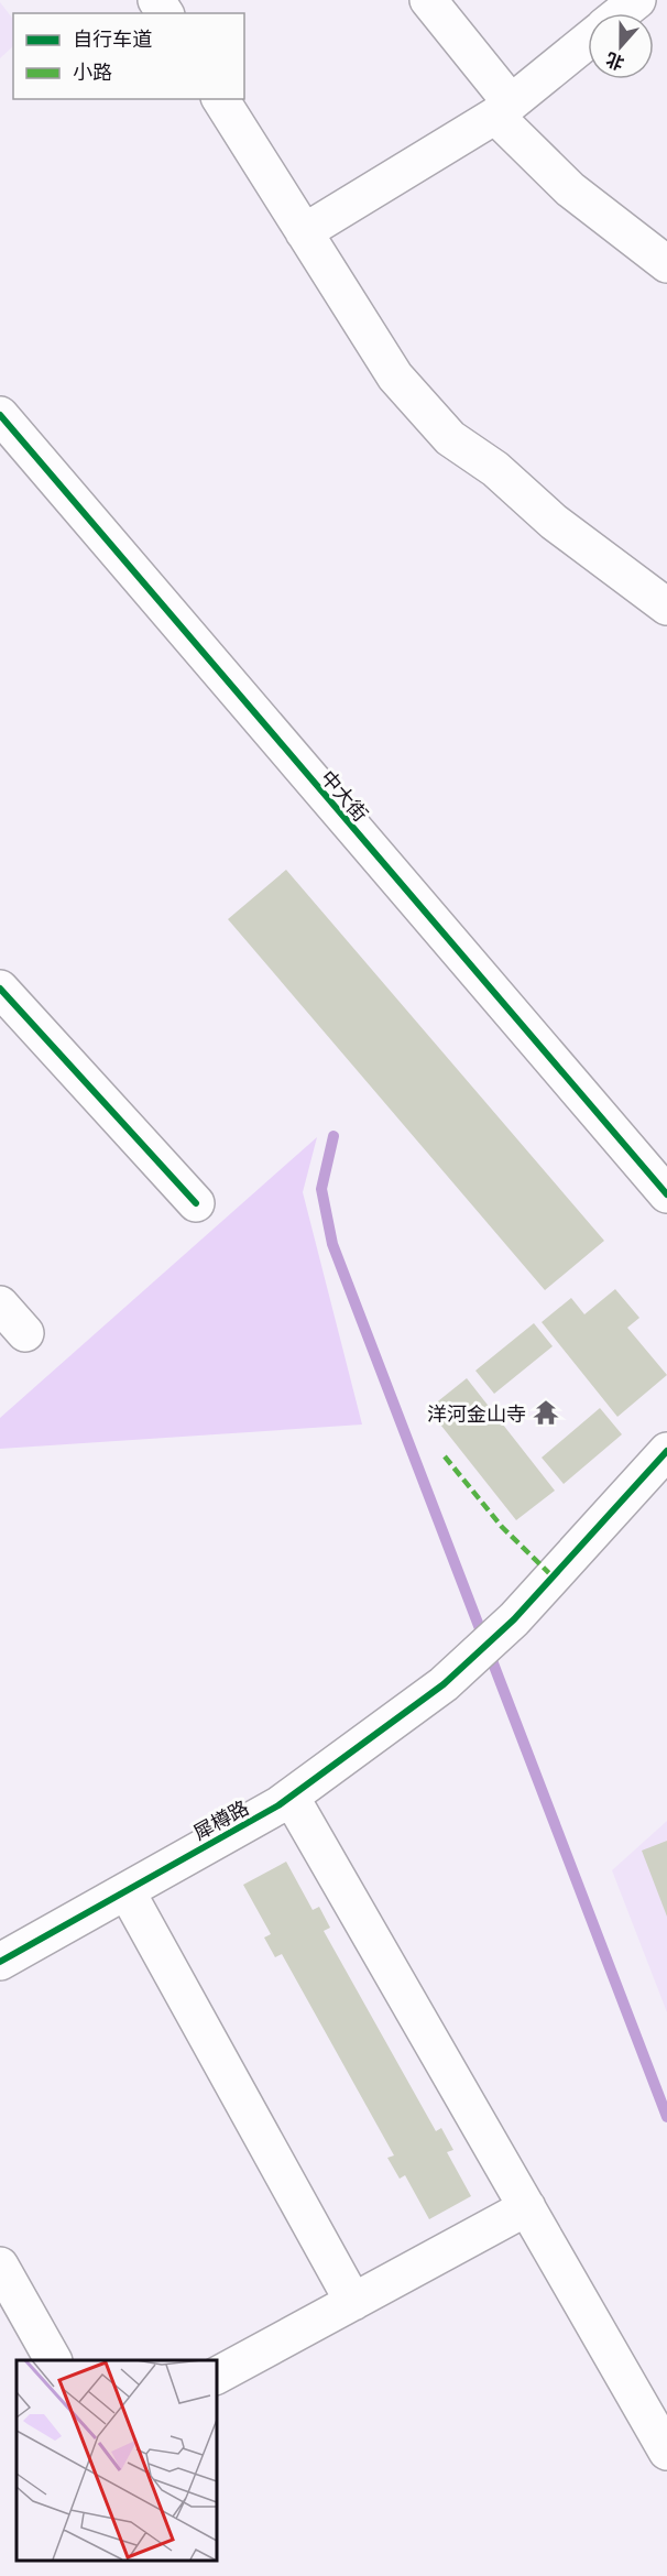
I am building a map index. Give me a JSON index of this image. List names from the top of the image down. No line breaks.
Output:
{"streets":{"street":["中大街","犀樽路"]},"places":{"temple":["洋河金山寺"]},"legend":["自行车道","小路"],"north":"bottom"}
